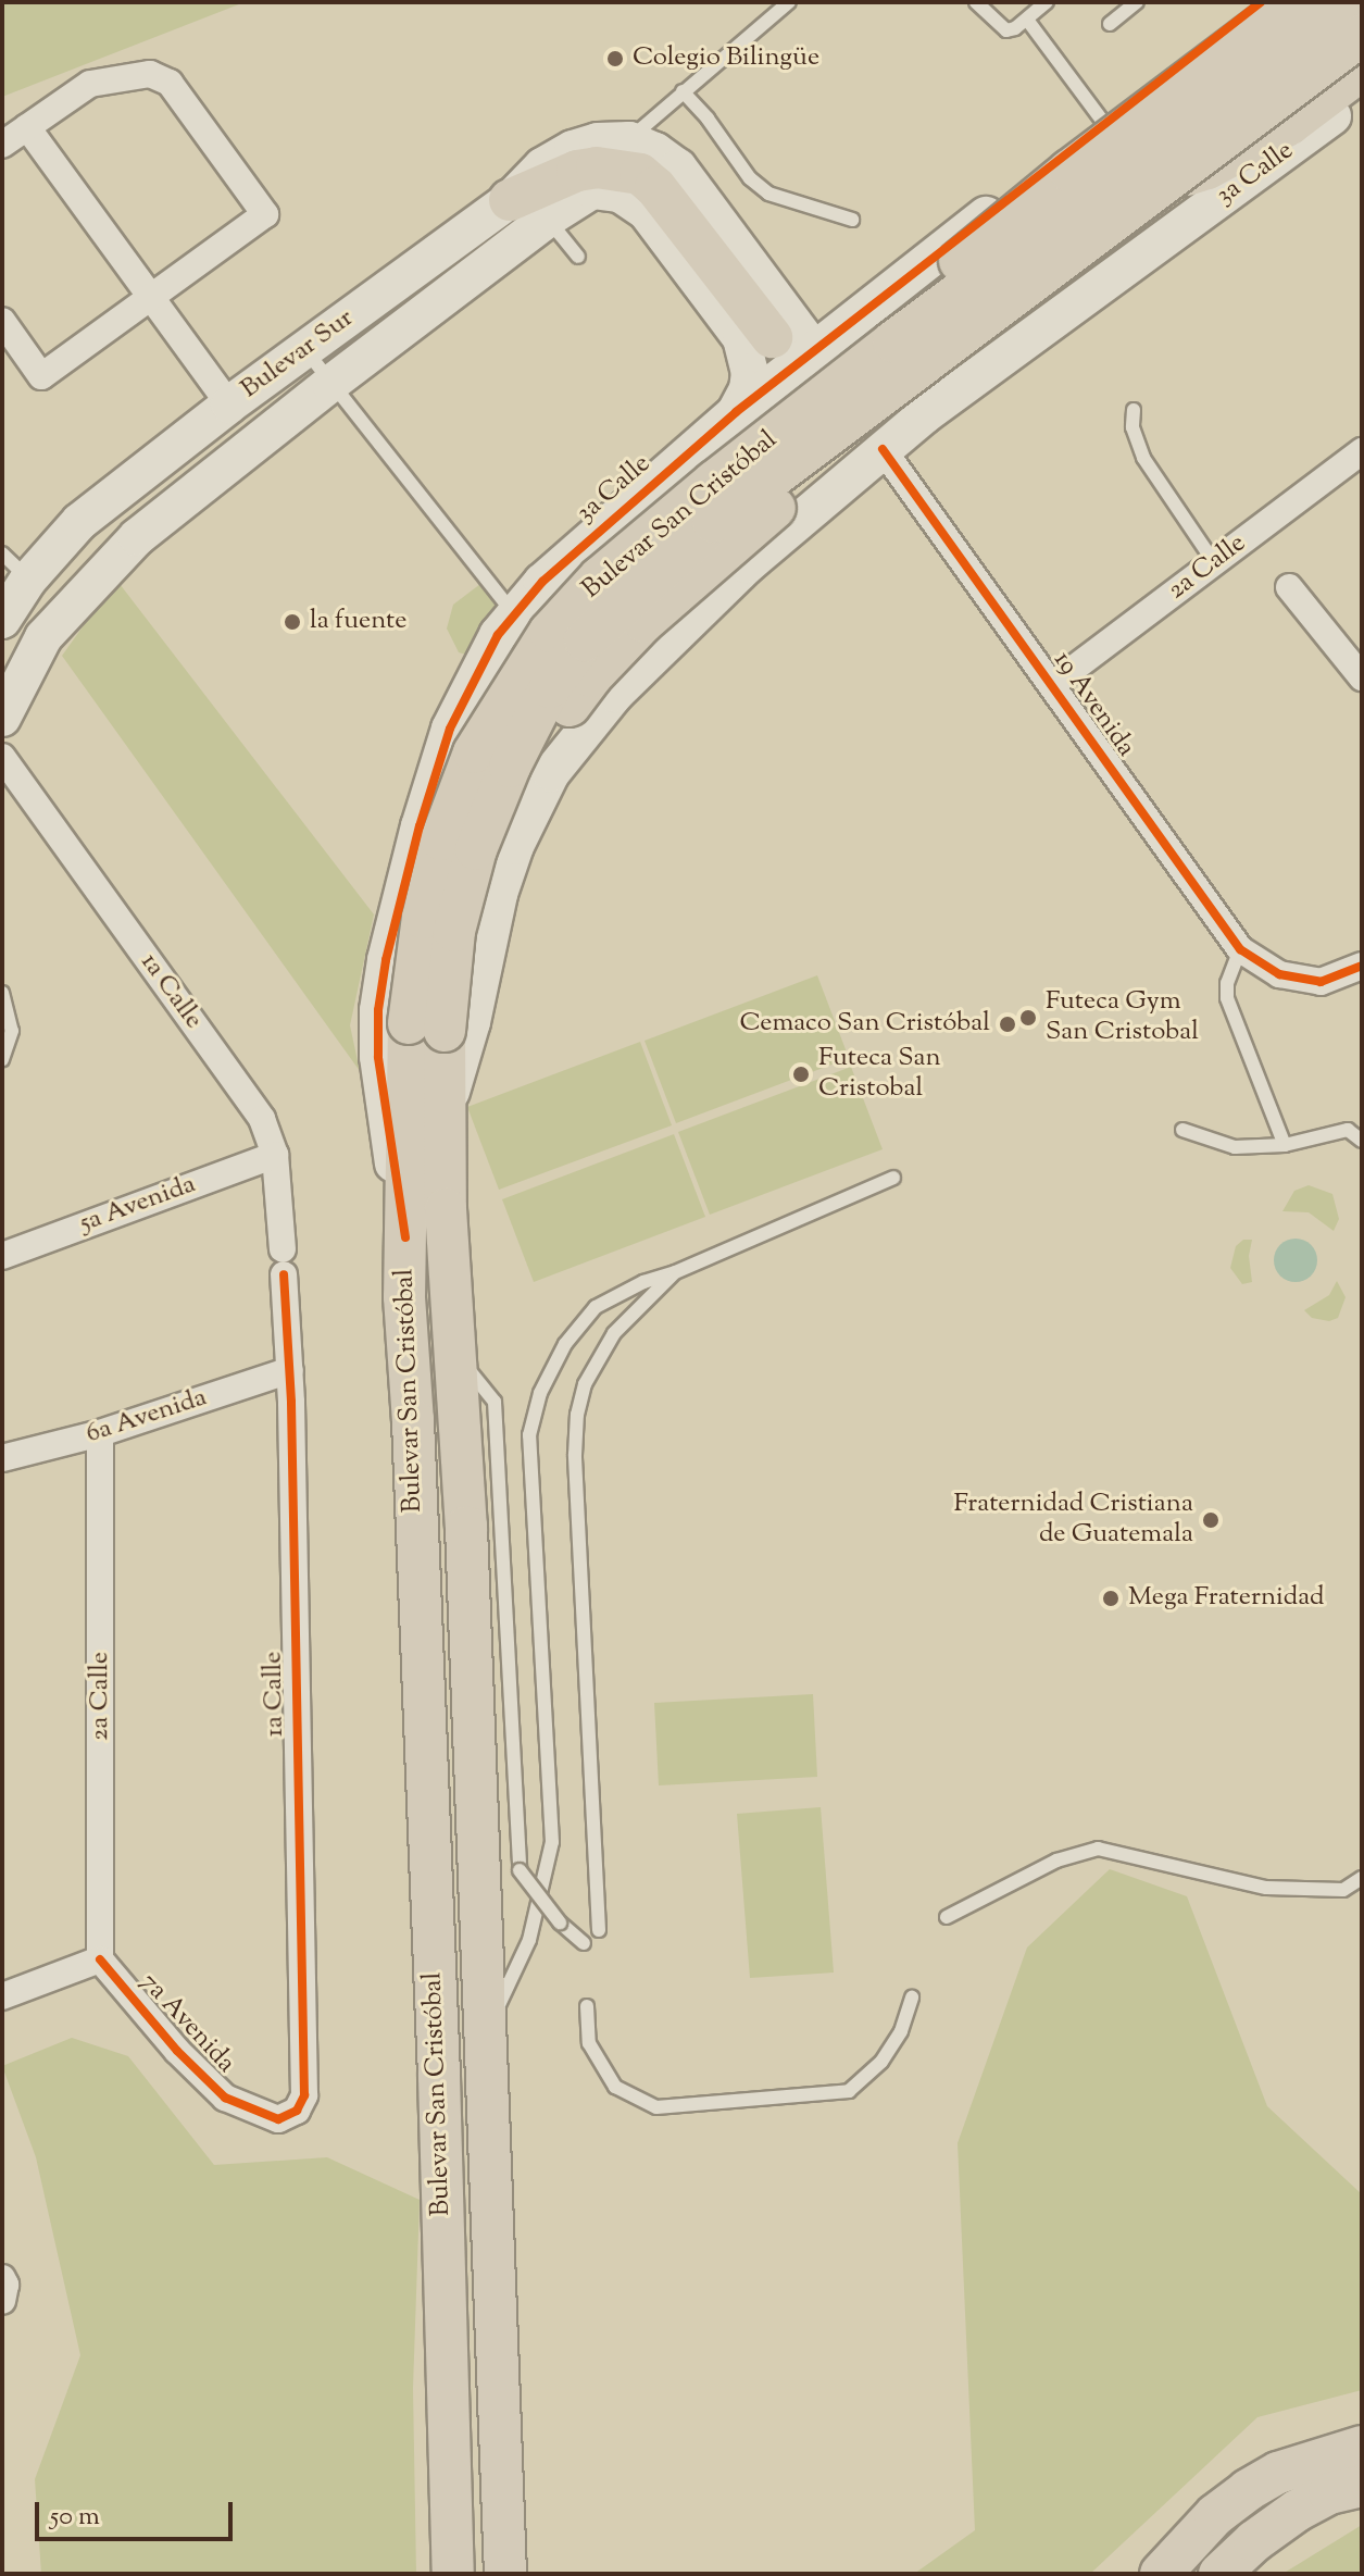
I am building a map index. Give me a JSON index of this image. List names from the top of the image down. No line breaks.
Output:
{"streets":{"main road":["Bulevar San Cristóbal"],"street":["3a Calle","Bulevar Sur","2a Calle","19 Avenida","1a Calle","5a Avenida","6a Avenida","7a Avenida"]},"crossings":[["3a Calle","Bulevar San Cristóbal"],["3a Calle","19 Avenida"],["Bulevar Sur","19 Avenida"],["2a Calle","19 Avenida"],["2a Calle","6a Avenida"],["2a Calle","7a Avenida"],["1a Calle","5a Avenida"],["1a Calle","6a Avenida"],["1a Calle","7a Avenida"]],"places":["Colegio Bilingüe","la fuente","Futeca Gym San Cristobal","Cemaco San Cristóbal","Futeca San Cristobal","Fraternidad Cristiana de Guatemala","Mega Fraternidad"],"scale_bar":"50 m"}
